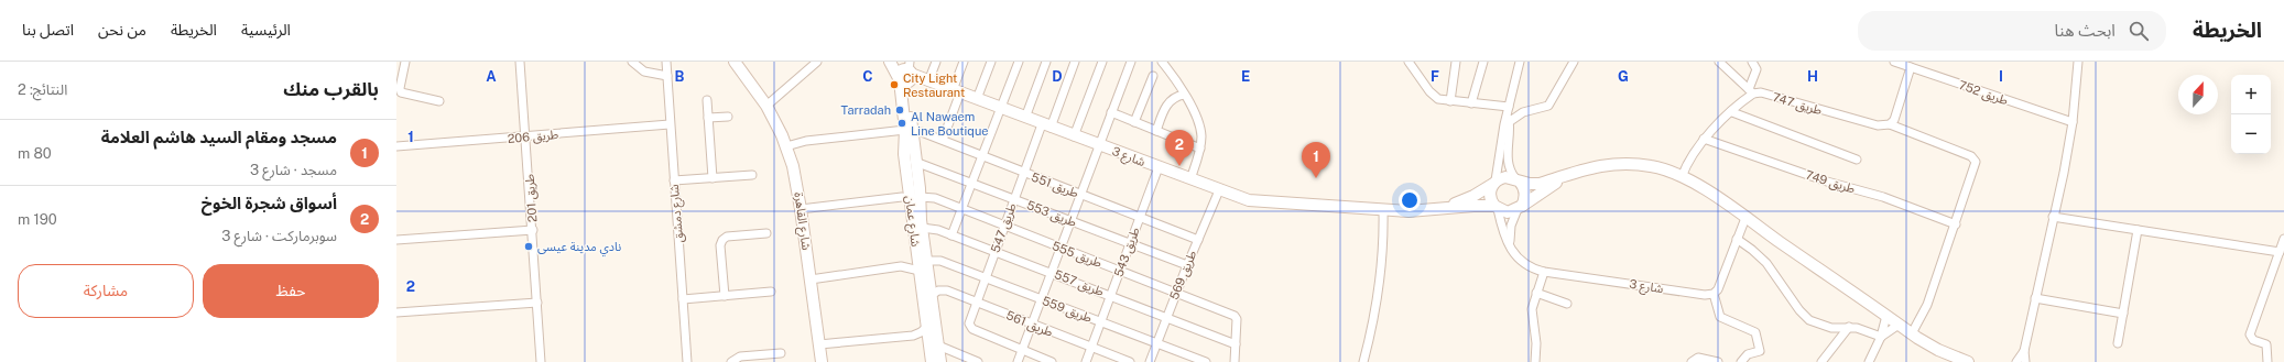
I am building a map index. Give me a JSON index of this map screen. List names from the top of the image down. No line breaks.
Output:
{"streets":{"street":["طريق 752","طريق 747","طريق 206","شارع 3","طريق 749","طريق 551","طريق 201","شارع دمشق","طريق 553","شارع القاهرة","شارع عمان","طريق 547","طريق 543","طريق 555","طريق 569","طريق 557","طريق 559","طريق 561"]},"crossings":[["طريق 747","طريق 749"],["طريق 206","طريق 201"],["طريق 206","شارع دمشق"],["شارع 3","شارع عمان"],["شارع 3","طريق 547"],["شارع 3","طريق 543"],["شارع 3","طريق 569"],["طريق 551","شارع عمان"],["طريق 551","طريق 547"],["طريق 551","طريق 543"],["طريق 551","طريق 569"],["طريق 553","شارع عمان"],["طريق 553","طريق 547"],["طريق 553","طريق 543"],["طريق 553","طريق 569"],["شارع عمان","طريق 555"],["شارع عمان","طريق 557"],["شارع عمان","طريق 559"],["شارع عمان","طريق 561"],["طريق 547","طريق 555"],["طريق 547","طريق 557"],["طريق 547","طريق 559"],["طريق 547","طريق 561"],["طريق 543","طريق 555"],["طريق 543","طريق 557"],["طريق 543","طريق 559"],["طريق 543","طريق 561"],["طريق 555","طريق 569"],["طريق 555","طريق 557"],["طريق 569","طريق 557"],["طريق 569","طريق 559"]],"places":["City Light Restaurant","Tarradah","Al Nawaem Line Boutique","نادي مدينة عيسى"],"north":"top","page":{"header":"الخريطة","search":"ابحث هنا","nav":["الرئيسية","الخريطة","من نحن","اتصل بنا"],"heading":["بالقرب منك","النتائج: 2"],"map_buttons":["+","−"],"list":[{"mark":"1","name":"مسجد ومقام السيد هاشم العلامة","note":"مسجد · شارع 3","value":"80 m"},{"mark":"2","name":"أسواق شجرة الخوخ","note":"سوبرماركت · شارع 3","value":"190 m"}],"pins":["2","1"],"buttons":["حفظ","مشاركة"]},"grid":{"columns":["A","B","C","D","E","F","G","H","I"],"rows":["1","2"]}}
